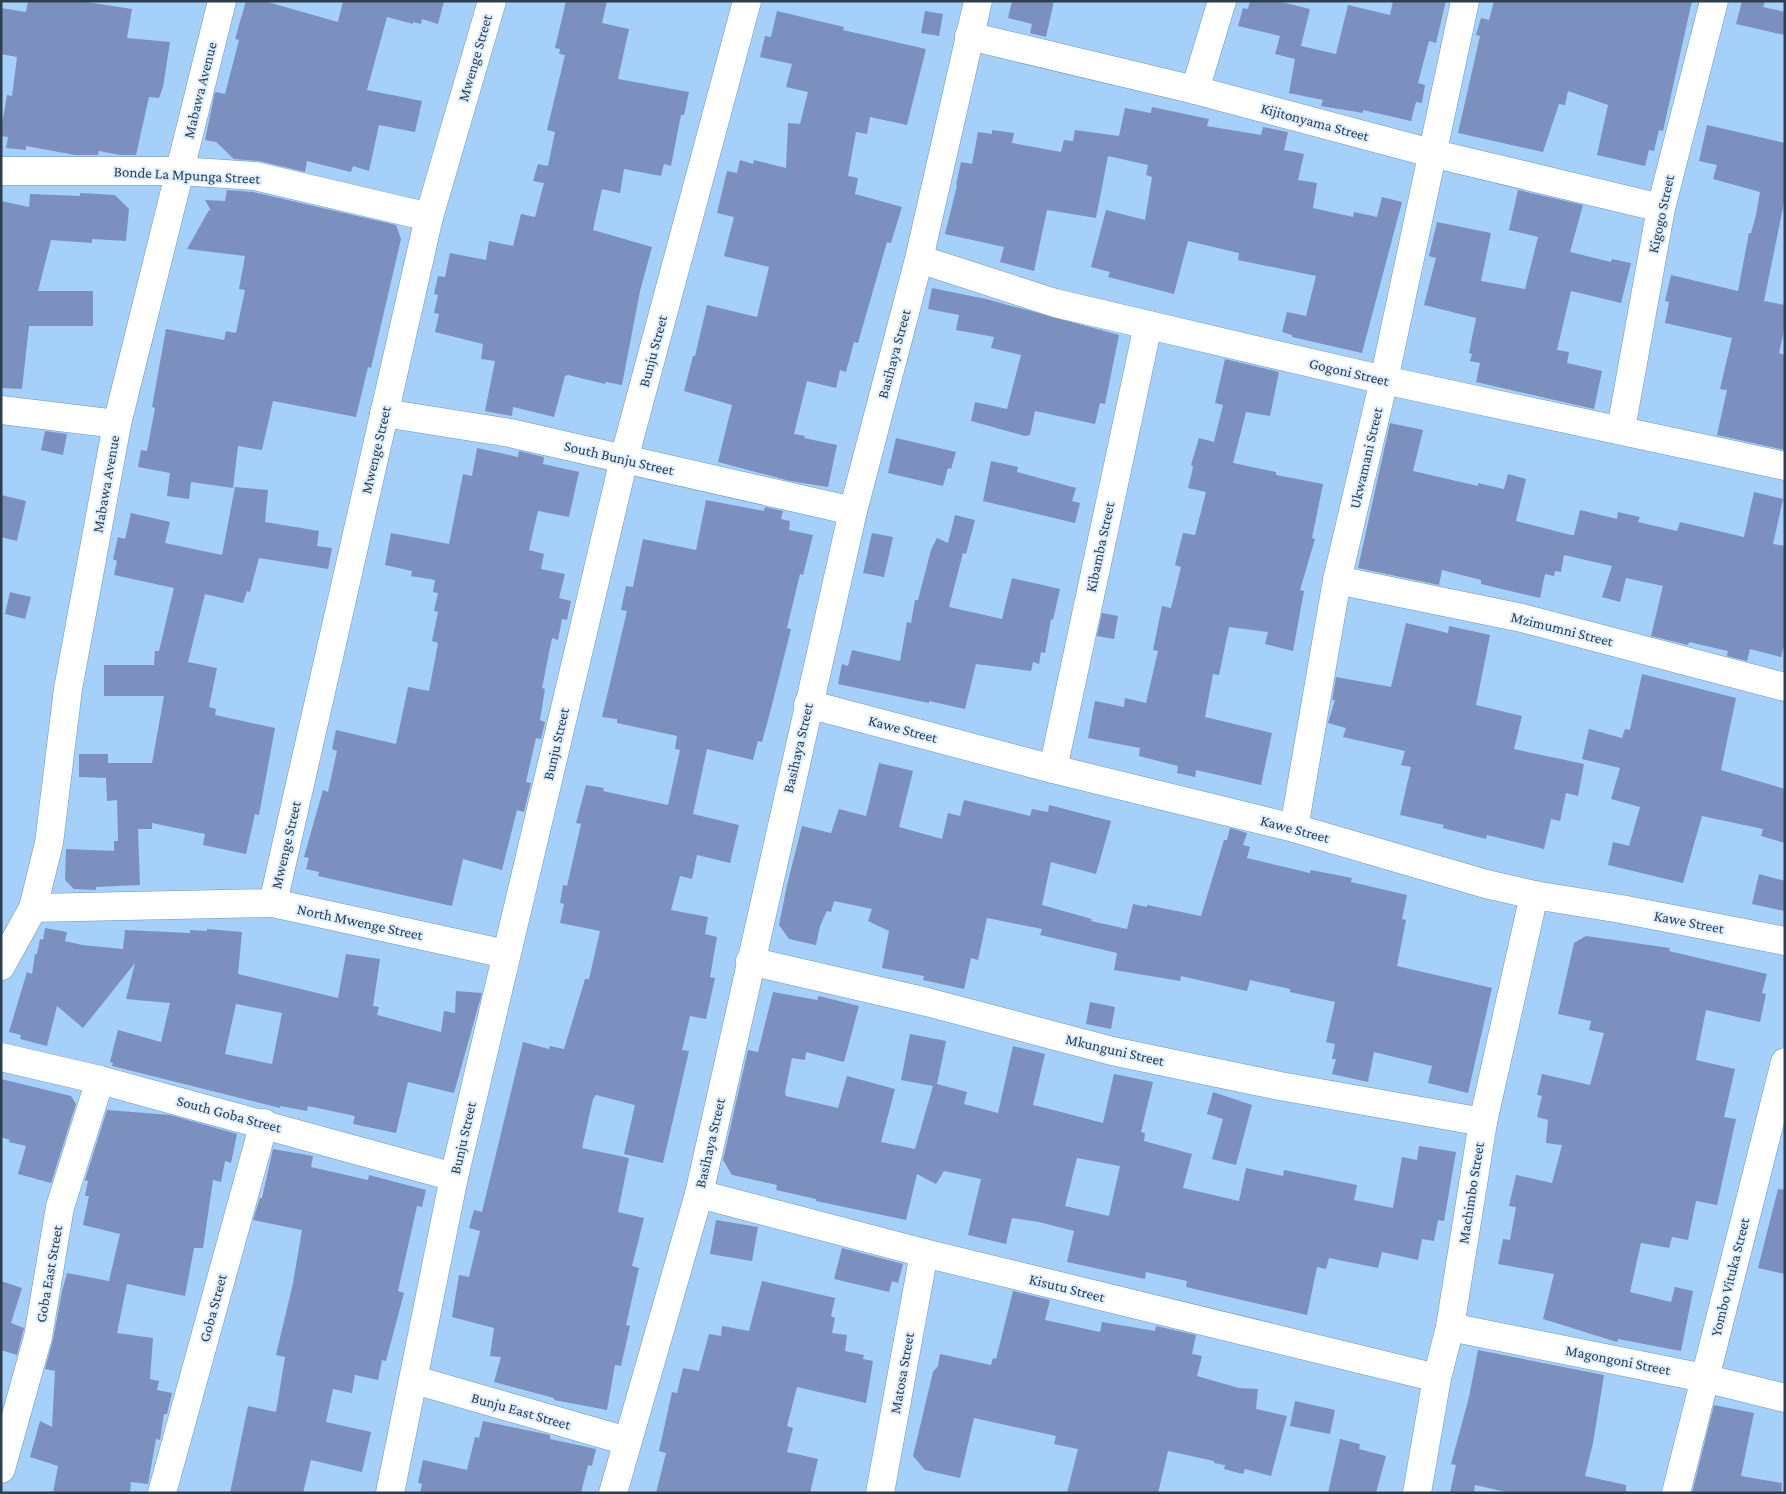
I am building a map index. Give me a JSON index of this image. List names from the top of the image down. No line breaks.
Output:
{"streets":{"street":["Mwenge Street","Mabawa Avenue","Kijitonyama Street","Bonde La Mpunga Street","Kigogo Street","Bunju Street","Basihaya Street","Gogoni Street","South Bunju Street","Ukwamani Street","Kibamba Street","Mzimumni Street","Kawe Street","North Mwenge Street","Mkunguni Street","South Goba Street","Machimbo Street","Goba East Street","Yombo Vituka Street","Kisutu Street","Goba Street","Magongoni Street","Matosa Street","Bunju East Street"]},"crossings":[["Mwenge Street","Bonde La Mpunga Street"],["Mwenge Street","South Bunju Street"],["Mwenge Street","North Mwenge Street"],["Mabawa Avenue","Bonde La Mpunga Street"],["Mabawa Avenue","North Mwenge Street"],["Kijitonyama Street","Kigogo Street"],["Kijitonyama Street","Basihaya Street"],["Kijitonyama Street","Ukwamani Street"],["Kigogo Street","Gogoni Street"],["Bunju Street","South Bunju Street"],["Bunju Street","North Mwenge Street"],["Bunju Street","South Goba Street"],["Bunju Street","Bunju East Street"],["Basihaya Street","Gogoni Street"],["Basihaya Street","South Bunju Street"],["Basihaya Street","Kawe Street"],["Basihaya Street","Mkunguni Street"],["Basihaya Street","Kisutu Street"],["Basihaya Street","Bunju East Street"],["Gogoni Street","Ukwamani Street"],["Gogoni Street","Kibamba Street"],["Ukwamani Street","Mzimumni Street"],["Ukwamani Street","Kawe Street"],["Kibamba Street","Kawe Street"],["Kawe Street","Machimbo Street"],["Mkunguni Street","Machimbo Street"],["South Goba Street","Goba East Street"],["South Goba Street","Goba Street"],["Machimbo Street","Kisutu Street"],["Machimbo Street","Magongoni Street"],["Yombo Vituka Street","Magongoni Street"],["Kisutu Street","Matosa Street"]]}
